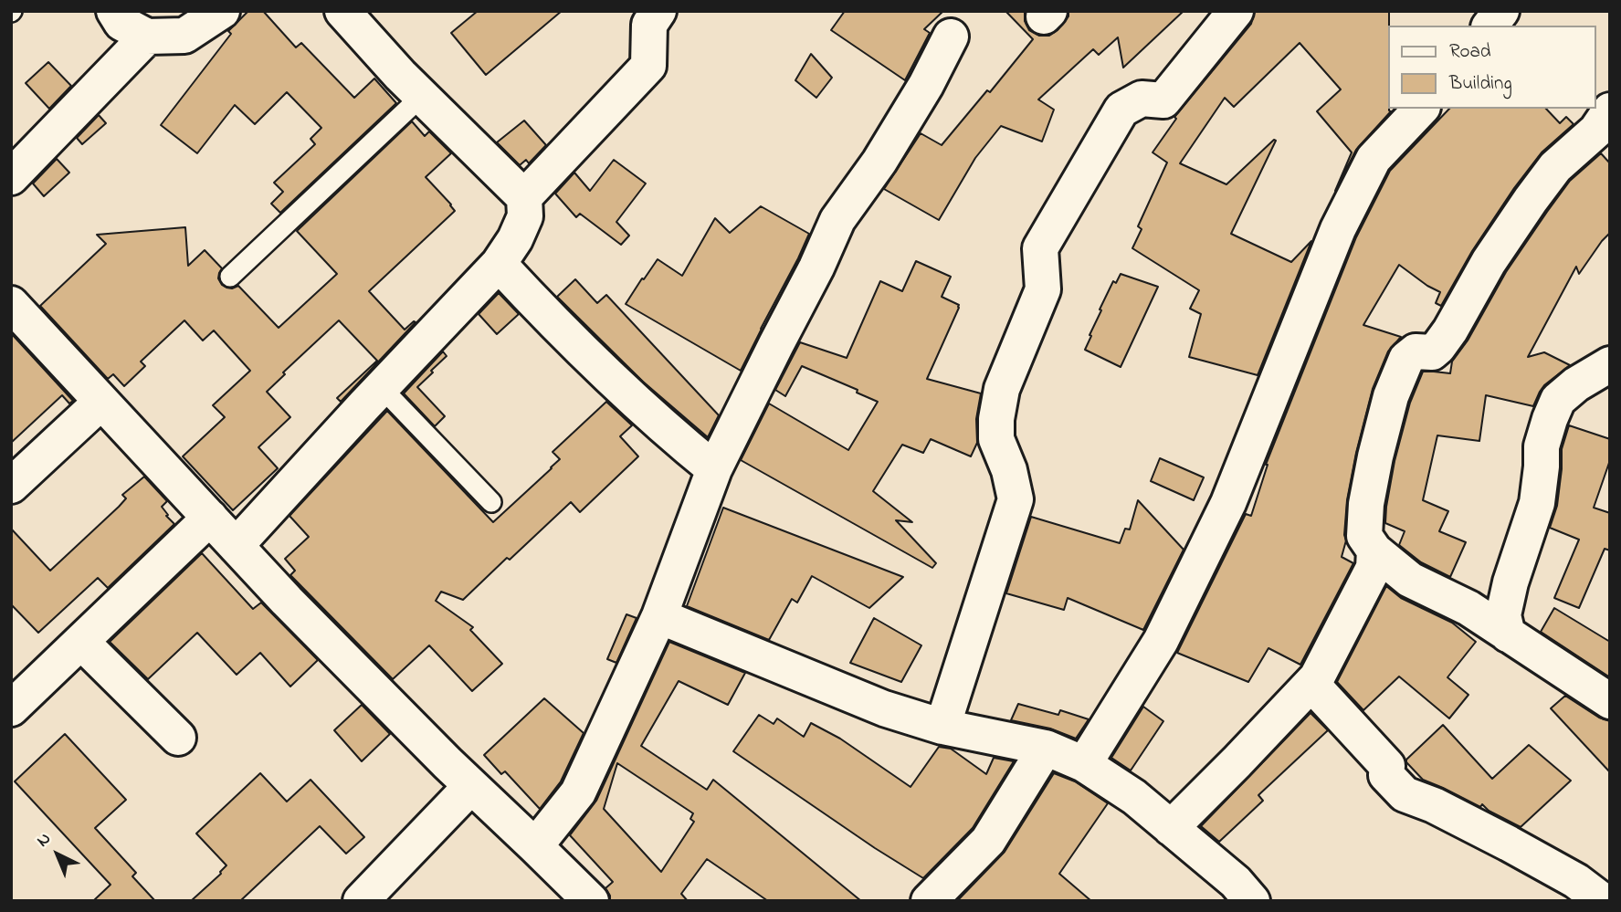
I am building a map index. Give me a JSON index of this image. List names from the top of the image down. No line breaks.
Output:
{"legend":["Road","Building"],"north":"top left"}
